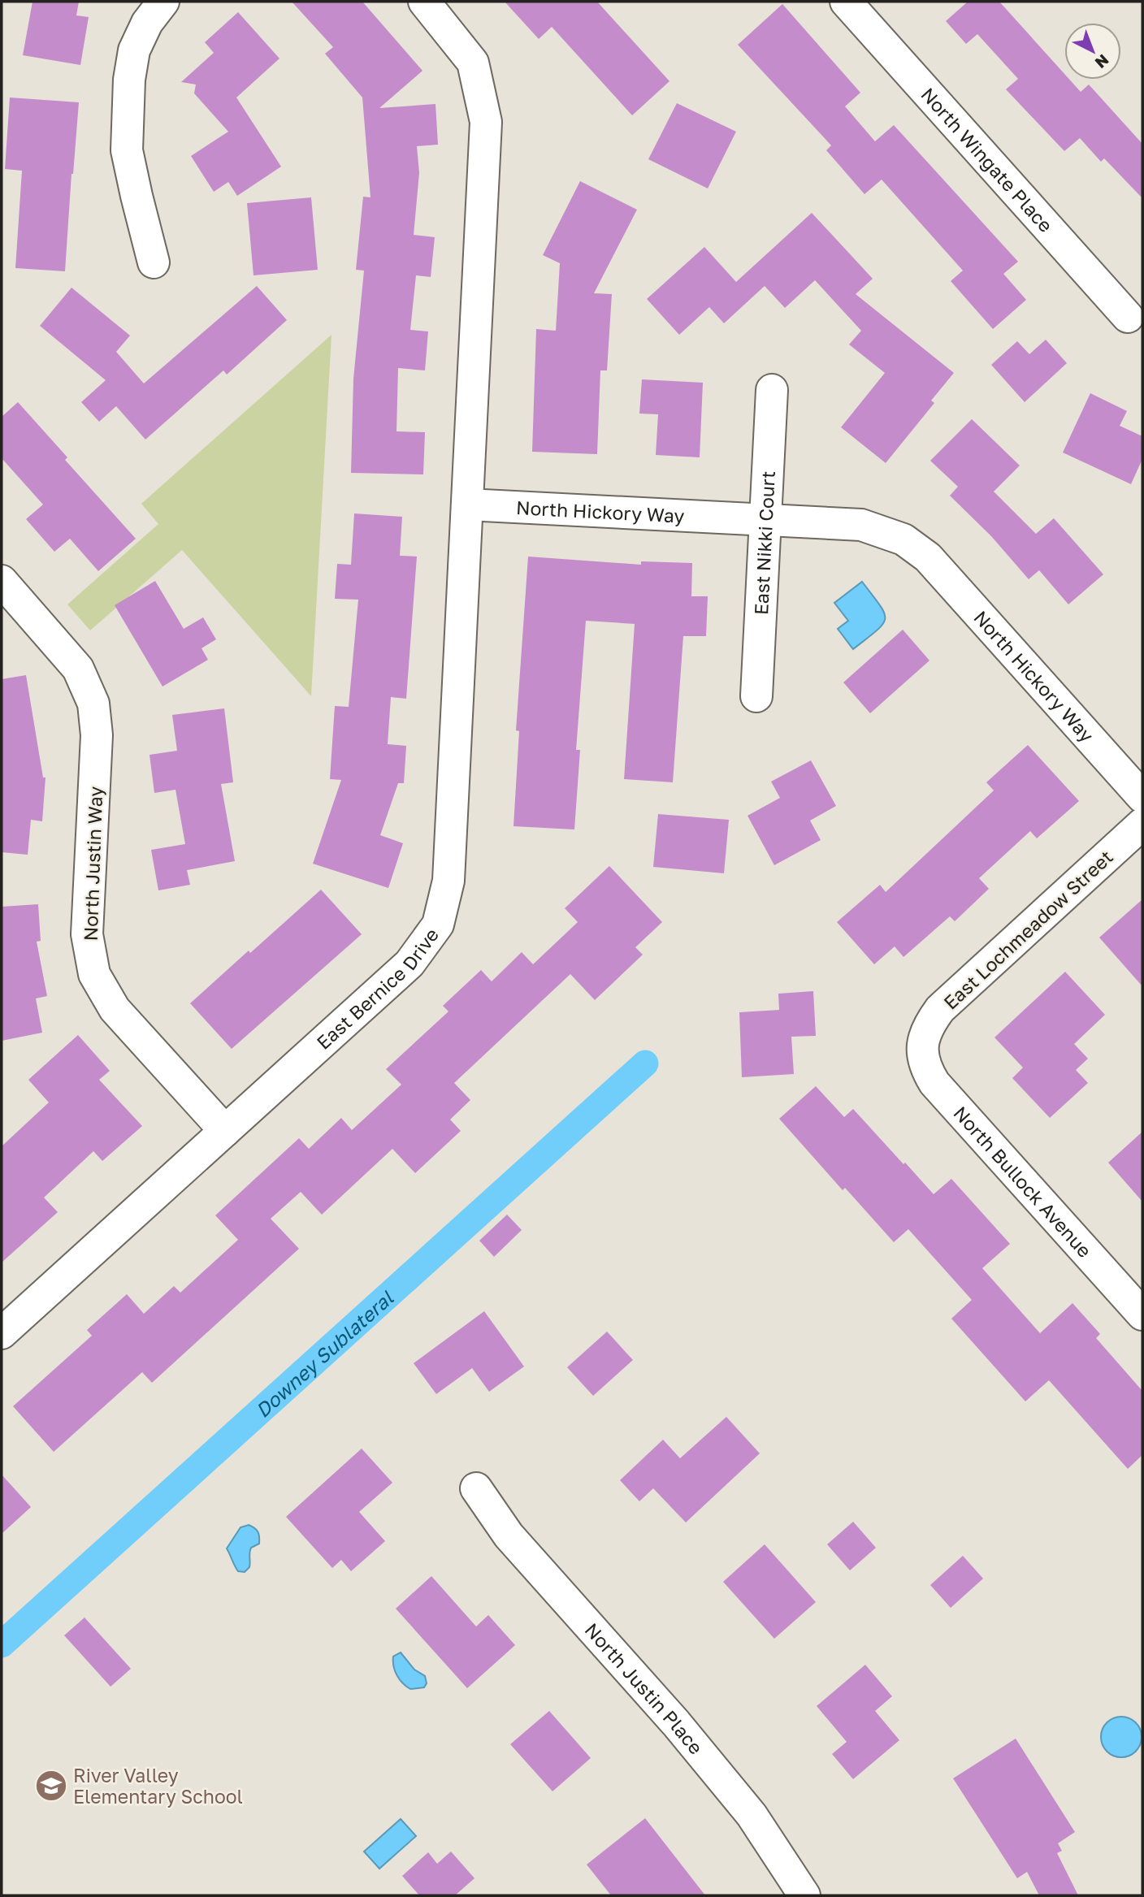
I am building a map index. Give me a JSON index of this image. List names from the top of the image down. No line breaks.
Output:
{"streets":{"street":["North Wingate Place","North Hickory Way","East Nikki Court","North Justin Way","East Lochmeadow Street","East Bernice Drive","North Bullock Avenue","North Justin Place"]},"crossings":[["North Hickory Way","East Nikki Court"],["North Hickory Way","East Bernice Drive"],["North Justin Way","East Bernice Drive"],["East Lochmeadow Street","North Bullock Avenue"]],"water":["Downey Sublateral"],"places":{"school or university":["River Valley Elementary School"]},"north":"bottom right"}
